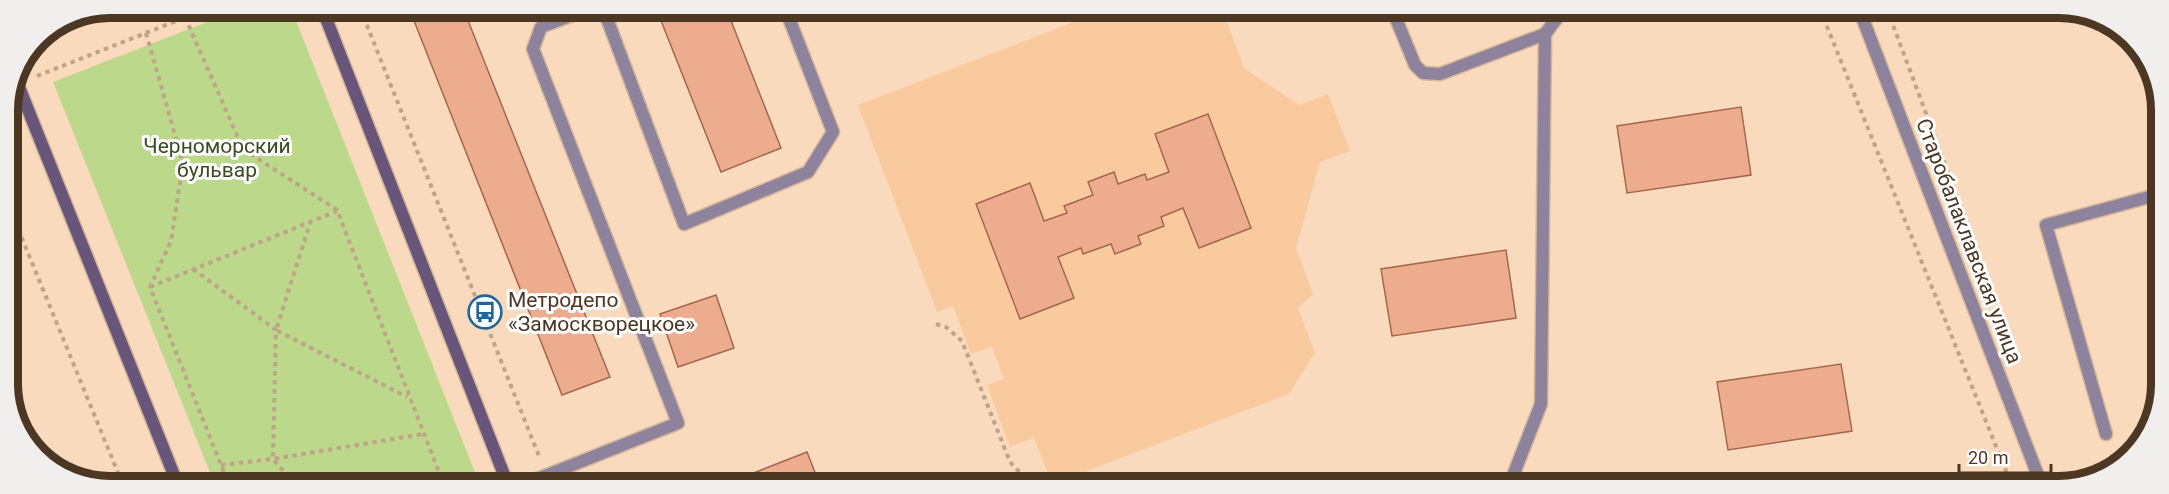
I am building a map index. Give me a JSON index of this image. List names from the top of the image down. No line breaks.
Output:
{"streets":{"street":["Старобалаклавская улица"]},"parks":["Черноморский бульвар"],"places":{"bus stop":["Метродепо «Замоскворецкое»"]},"scale_bar":"20 m"}
